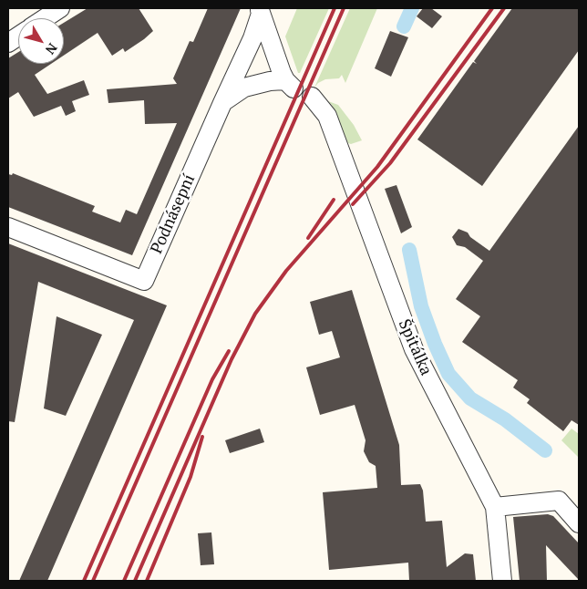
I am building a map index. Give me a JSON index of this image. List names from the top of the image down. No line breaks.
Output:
{"streets":{"street":["Podnásepní","Špitálka"]},"north":"bottom right"}
